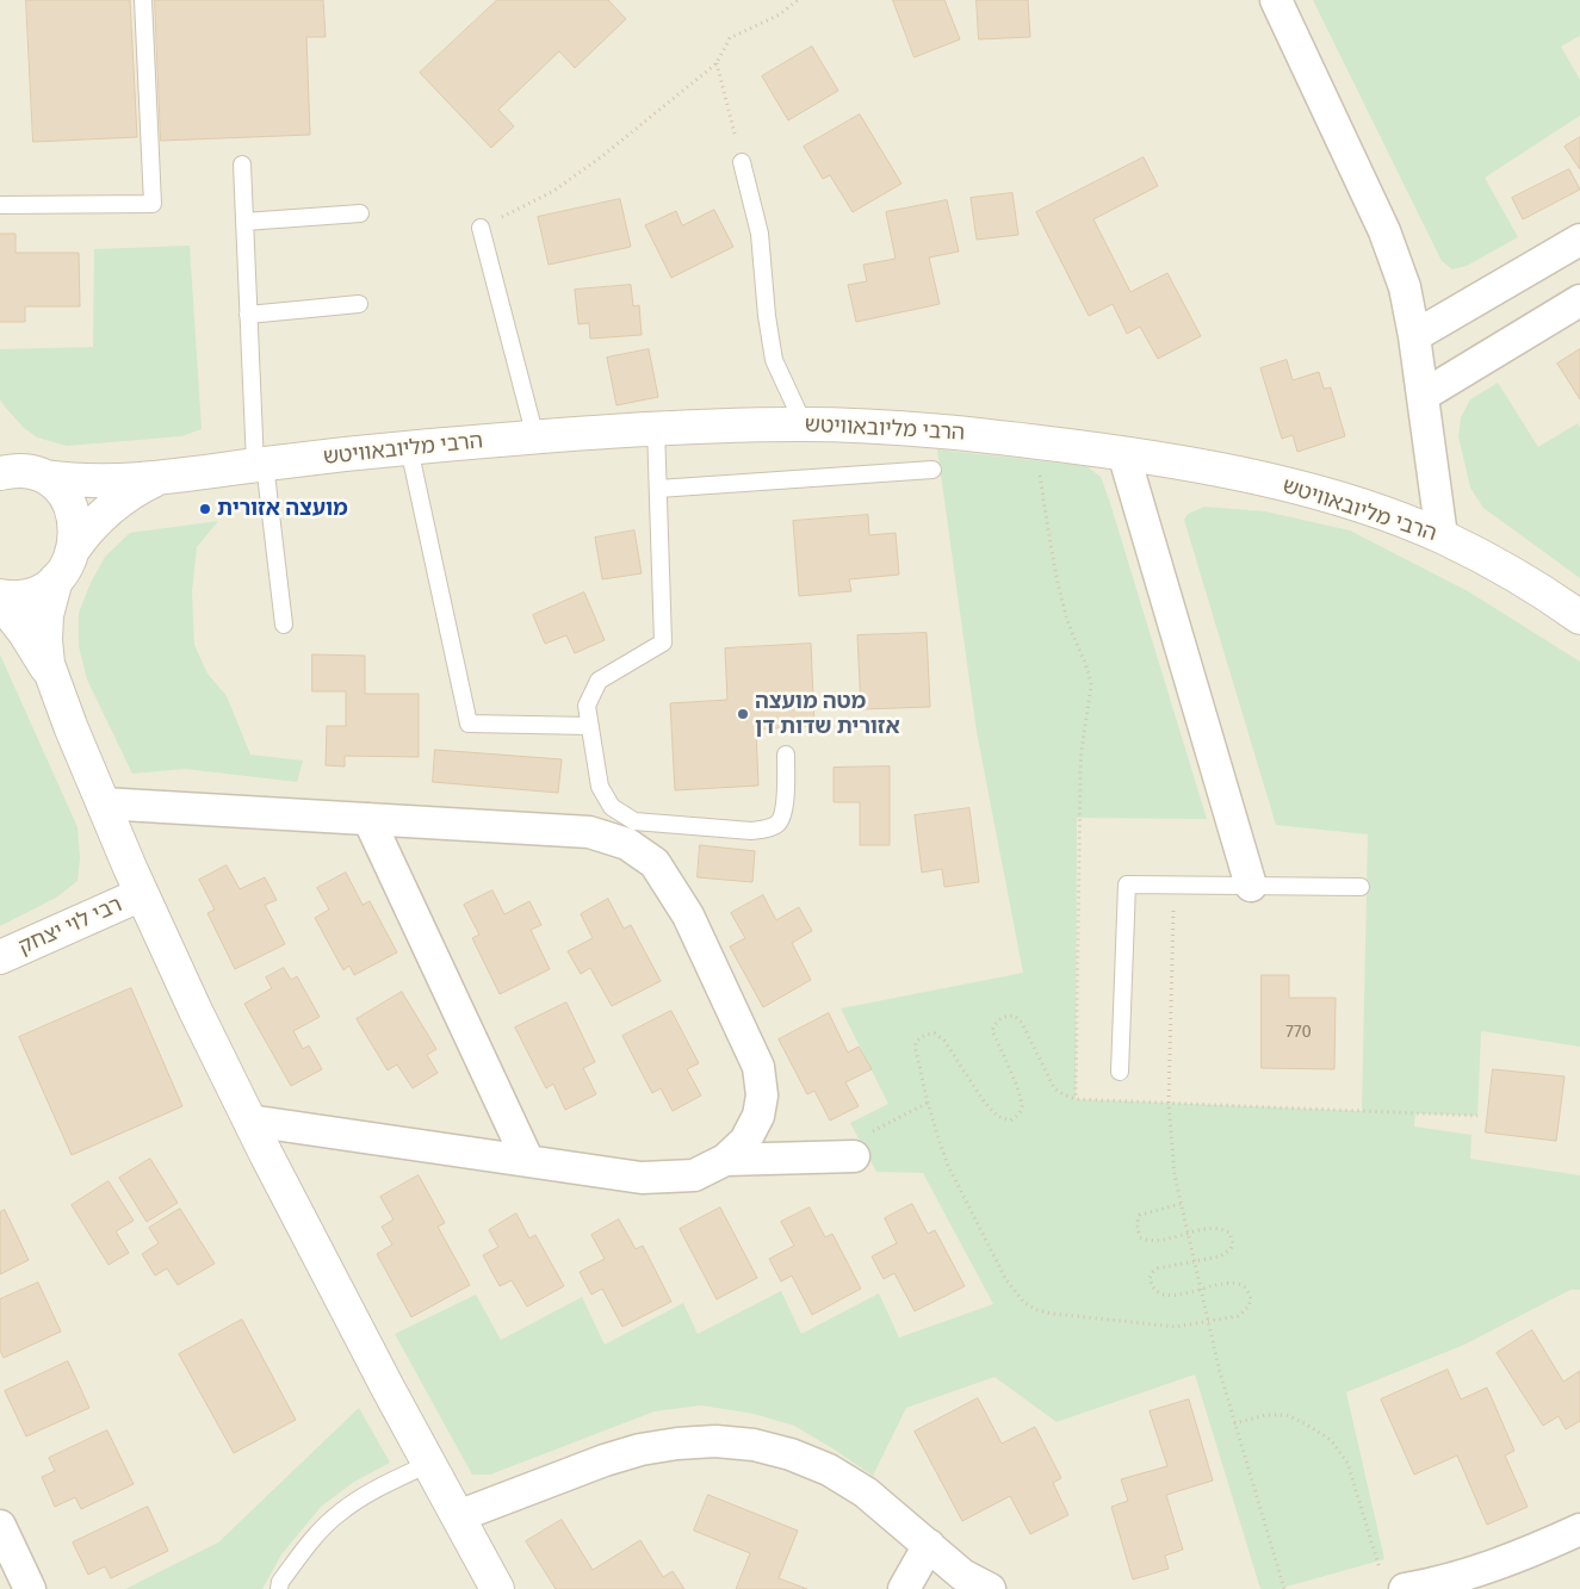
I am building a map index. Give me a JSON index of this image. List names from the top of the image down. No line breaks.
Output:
{"streets":{"main road":["הרבי מליובאוויטש","רבי לוי יצחק"]},"places":["מועצה אזורית","מטה מועצה אזורית שדות דן"],"house_numbers":["770"]}
